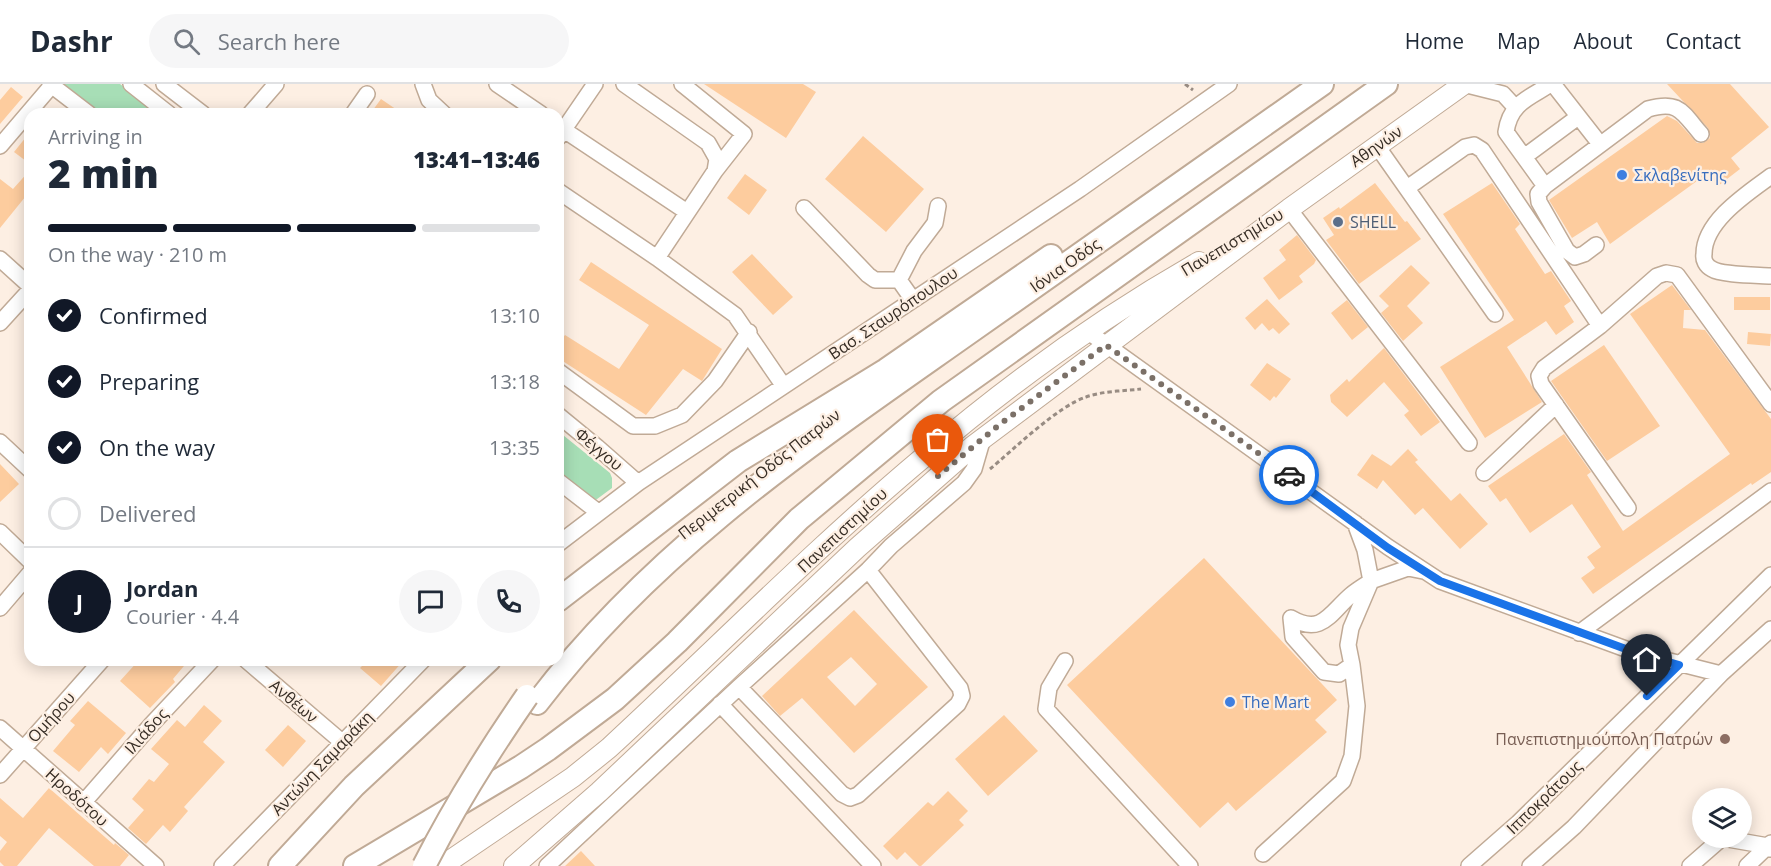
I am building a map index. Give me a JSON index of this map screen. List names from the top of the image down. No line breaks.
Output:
{"streets":{"highway":["Ιόνια Οδός","Περιμετρική Οδός Πατρών"],"main road":["Αθηνών","Πανεπιστημίου"],"street":["Βασ. Σταυρόπουλου","Φέγγου","Ανθέων","Ομήρου","Ιλιάδος","Αντώνη Σαμαράκη","Ηροδότου","Ιπποκράτους"]},"crossings":[["Αθηνών","Πανεπιστημίου"],["Πανεπιστημίου","Περιμετρική Οδός Πατρών"],["Ιόνια Οδός","Περιμετρική Οδός Πατρών"],["Βασ. Σταυρόπουλου","Φέγγου"],["Ανθέων","Αντώνη Σαμαράκη"],["Ομήρου","Ηροδότου"],["Ιλιάδος","Ηροδότου"]],"places":["Σκλαβενίτης","SHELL","The Mart","Πανεπιστημιούπολη Πατρών"],"page":{"header":"Dashr","search":"Search here","nav":["Home","Map","About","Contact"],"heading":["2 min","Arriving in","13:41–13:46"],"panel":["Jordan","Courier · 4.4"],"bar":"On the way · 210 m","list":[["Confirmed","13:10"],["Preparing","13:18"],["On the way","13:35"],"Delivered"],"round":"J"}}
